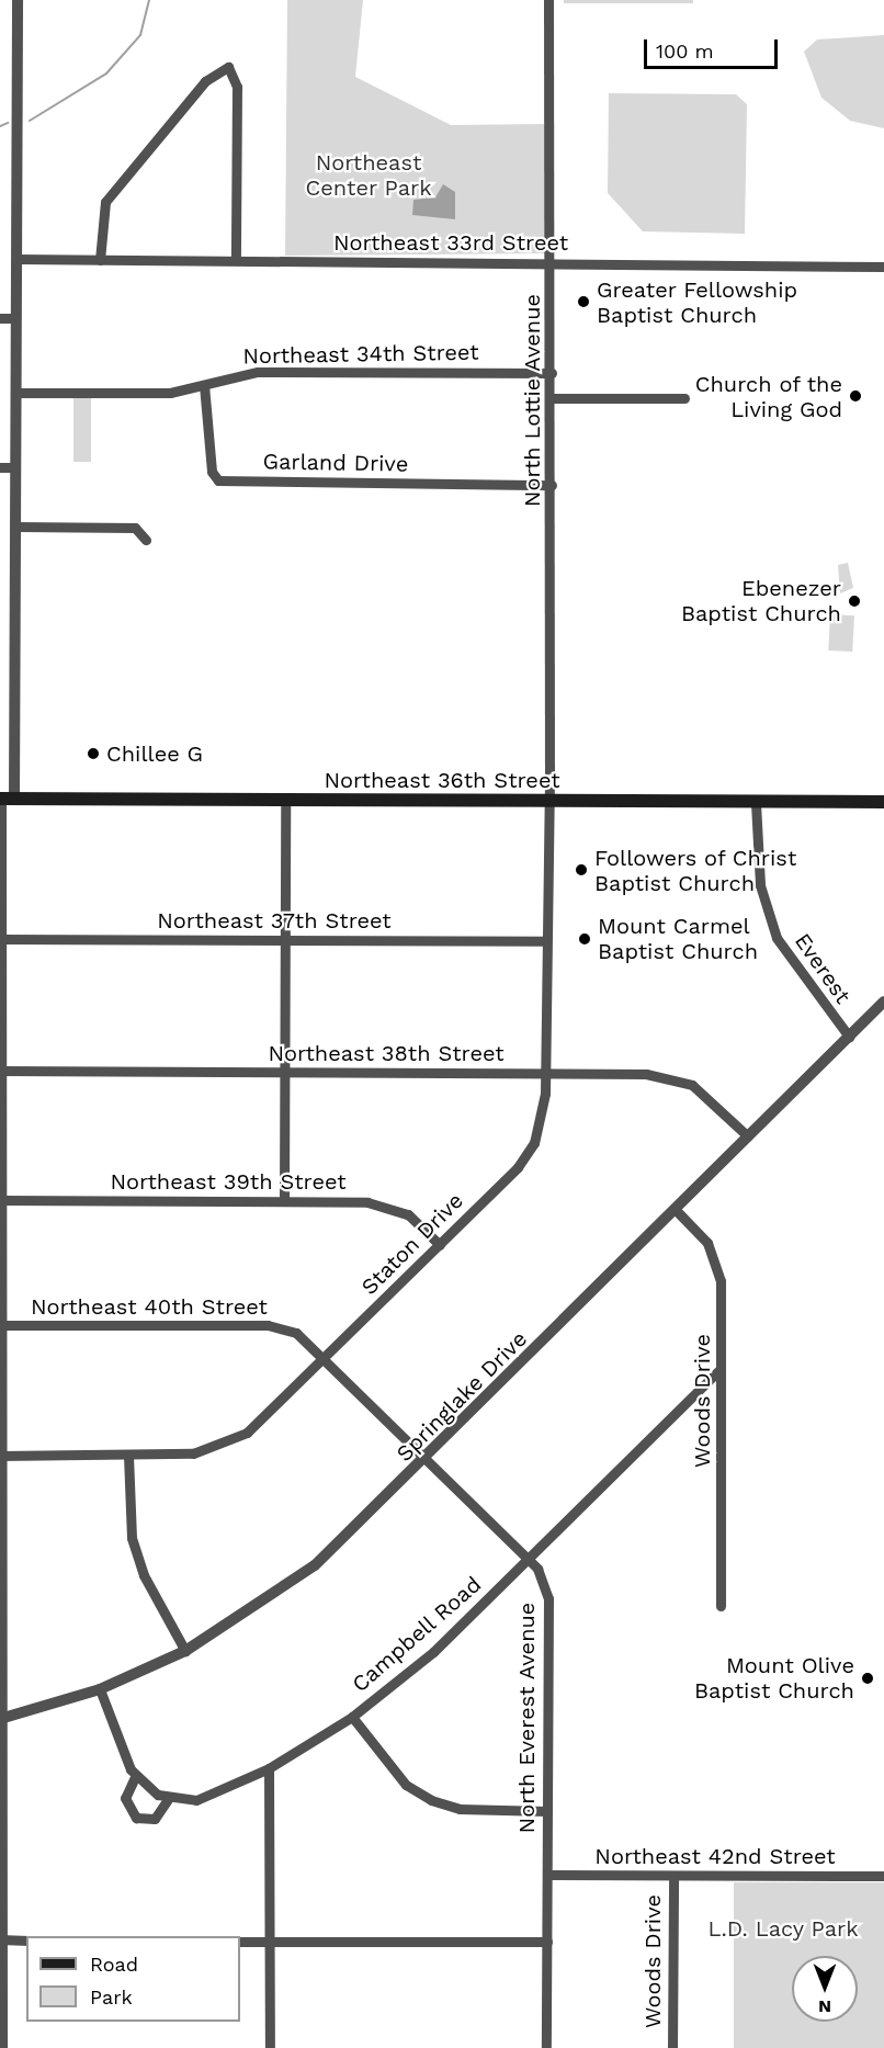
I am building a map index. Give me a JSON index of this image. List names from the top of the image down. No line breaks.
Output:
{"streets":{"main road":["Northeast 36th Street"],"street":["Northeast 33rd Street","Northeast 34th Street","North Lottie Avenue","Garland Drive","Northeast 37th Street","Everest","Northeast 38th Street","Northeast 39th Street","Staton Drive","Northeast 40th Street","Springlake Drive","Woods Drive","Campbell Road","North Everest Avenue","Northeast 42nd Street"]},"crossings":[["Northeast 33rd Street","North Lottie Avenue"],["Northeast 34th Street","North Lottie Avenue"],["Northeast 34th Street","Garland Drive"],["North Lottie Avenue","Garland Drive"],["North Lottie Avenue","Northeast 36th Street"],["North Lottie Avenue","Staton Drive"],["Northeast 36th Street","Everest"],["Northeast 36th Street","Staton Drive"],["Northeast 37th Street","Staton Drive"],["Everest","Springlake Drive"],["Northeast 38th Street","Staton Drive"],["Northeast 38th Street","Springlake Drive"],["Northeast 39th Street","Staton Drive"],["Staton Drive","Northeast 40th Street"],["Staton Drive","North Everest Avenue"],["Northeast 40th Street","North Everest Avenue"],["Springlake Drive","Woods Drive"],["Springlake Drive","North Everest Avenue"],["Woods Drive","Campbell Road"],["Woods Drive","Northeast 42nd Street"],["Campbell Road","North Everest Avenue"],["North Everest Avenue","Northeast 42nd Street"]],"parks":["Northeast Center Park","L.D. Lacy Park"],"places":["Greater Fellowship Baptist Church","Church of the Living God","Ebenezer Baptist Church","Chillee G","Followers of Christ Baptist Church","Mount Carmel Baptist Church","Mount Olive Baptist Church"],"legend":["Road","Park"],"scale_bar":"100 m","north":"bottom"}
